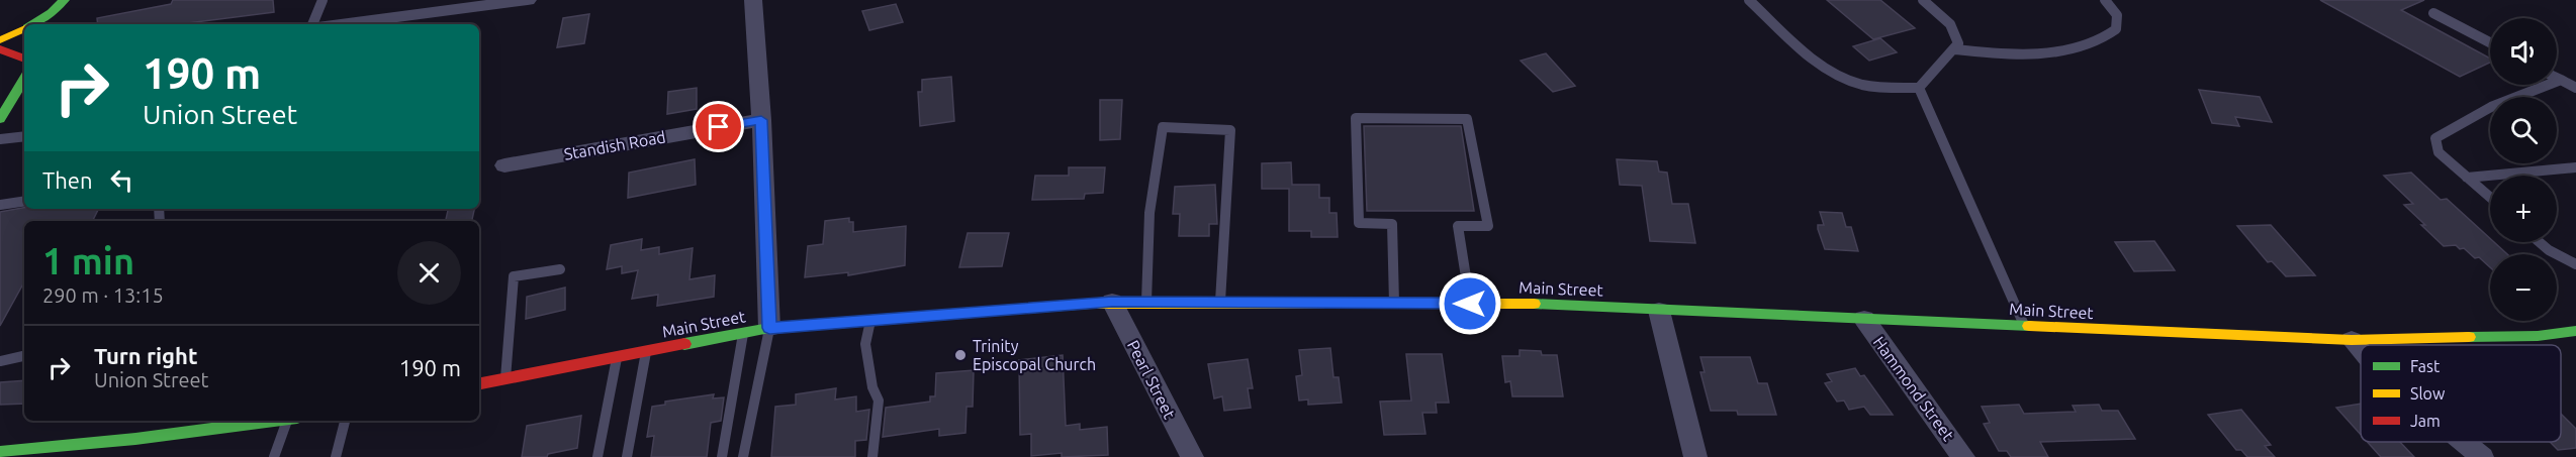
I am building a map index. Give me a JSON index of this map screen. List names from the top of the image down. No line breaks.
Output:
{"streets":{"main road":["Main Street"],"street":["Standish Road","Pearl Street","Hammond Street"]},"crossings":[["Main Street","Pearl Street"],["Main Street","Hammond Street"]],"places":["Trinity Episcopal Church"],"legend":["Fast","Slow","Jam"],"page":{"map_buttons":["+","−"],"turn":["190 m","Union Street"],"then":"Then","heading":["1 min","290 m · 13:15"],"list":[{"name":"Turn right","note":"Union Street","value":"190 m"}]}}
